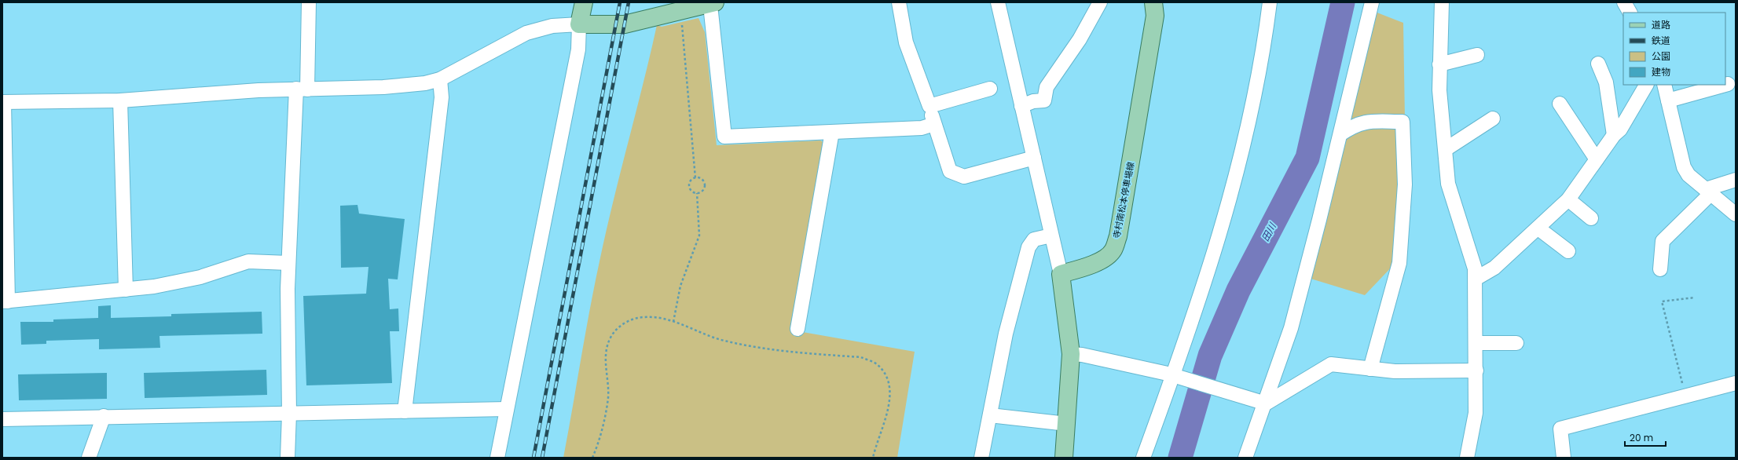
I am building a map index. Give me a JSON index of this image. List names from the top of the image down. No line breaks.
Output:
{"streets":{"main road":["寺村南松本停車場線"]},"water":["田川"],"legend":["道路","鉄道","公園","建物"],"scale_bar":"20 m"}
